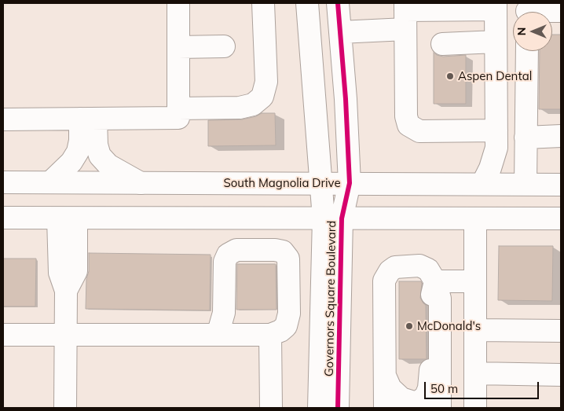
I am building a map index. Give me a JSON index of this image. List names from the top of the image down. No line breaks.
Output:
{"streets":{"main road":["South Magnolia Drive","Governors Square Boulevard"]},"crossings":[["South Magnolia Drive","Governors Square Boulevard"]],"places":["Aspen Dental","McDonald's"],"scale_bar":"50 m","north":"left"}
